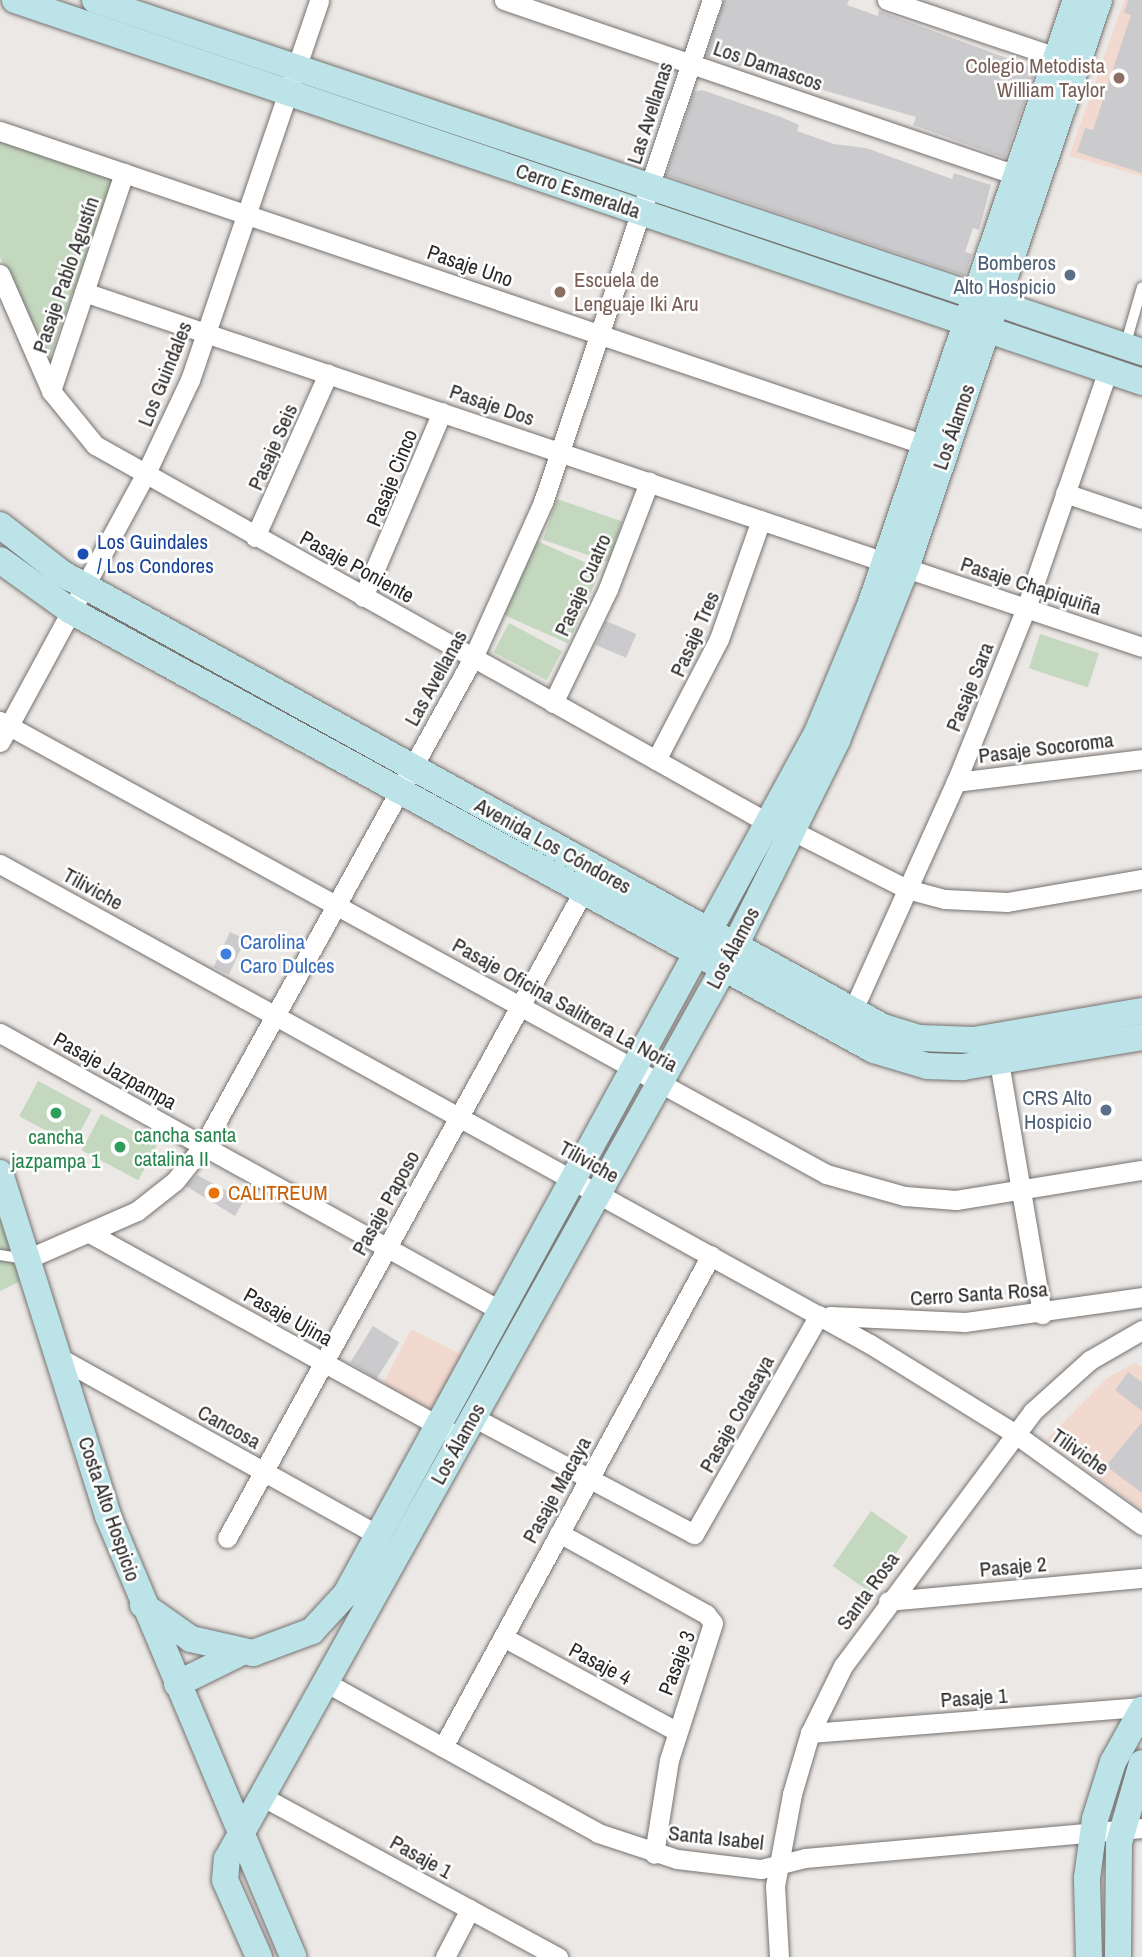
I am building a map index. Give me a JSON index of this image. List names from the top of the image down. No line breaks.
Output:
{"streets":{"street":["Los Damascos","Las Avellanas","Cerro Esmeralda","Pasaje Uno","Pasaje Pablo Agustín","Los Guindales","Pasaje Dos","Los Álamos","Pasaje Seis","Pasaje Cinco","Pasaje Poniente","Pasaje Cuatro","Pasaje Chapiquiña","Pasaje Tres","Pasaje Sara","Pasaje Socoroma","Avenida Los Cóndores","Tiliviche","Pasaje Oficina Salitrera La Noria","Pasaje Jazpampa","Pasaje Paposo","Cerro Santa Rosa","Pasaje Ujina","Pasaje Cotasaya","Cancosa","Pasaje Macaya","Costa Alto Hospicio","Pasaje 2","Santa Rosa","Pasaje 3","Pasaje 4","Pasaje 1","Santa Isabel"]},"crossings":[["Los Damascos","Las Avellanas"],["Los Damascos","Los Álamos"],["Las Avellanas","Cerro Esmeralda"],["Las Avellanas","Pasaje Uno"],["Las Avellanas","Pasaje Dos"],["Las Avellanas","Pasaje Poniente"],["Las Avellanas","Avenida Los Cóndores"],["Las Avellanas","Tiliviche"],["Las Avellanas","Pasaje Oficina Salitrera La Noria"],["Las Avellanas","Pasaje Jazpampa"],["Las Avellanas","Pasaje Ujina"],["Las Avellanas","Costa Alto Hospicio"],["Cerro Esmeralda","Los Guindales"],["Cerro Esmeralda","Los Álamos"],["Cerro Esmeralda","Pasaje Sara"],["Pasaje Uno","Pasaje Pablo Agustín"],["Pasaje Uno","Los Guindales"],["Pasaje Uno","Los Álamos"],["Pasaje Pablo Agustín","Pasaje Dos"],["Pasaje Pablo Agustín","Pasaje Poniente"],["Los Guindales","Pasaje Dos"],["Los Guindales","Pasaje Poniente"],["Los Guindales","Avenida Los Cóndores"],["Los Guindales","Pasaje Oficina Salitrera La Noria"],["Pasaje Dos","Los Álamos"],["Pasaje Dos","Pasaje Seis"],["Pasaje Dos","Pasaje Cinco"],["Pasaje Dos","Pasaje Cuatro"],["Pasaje Dos","Pasaje Chapiquiña"],["Pasaje Dos","Pasaje Tres"],["Los Álamos","Pasaje Poniente"],["Los Álamos","Pasaje Chapiquiña"],["Los Álamos","Avenida Los Cóndores"],["Los Álamos","Tiliviche"],["Los Álamos","Pasaje Oficina Salitrera La Noria"],["Los Álamos","Pasaje Jazpampa"],["Los Álamos","Pasaje Ujina"],["Los Álamos","Cancosa"],["Los Álamos","Costa Alto Hospicio"],["Los Álamos","Pasaje 1"],["Los Álamos","Santa Isabel"],["Pasaje Seis","Pasaje Poniente"],["Pasaje Cinco","Pasaje Poniente"],["Pasaje Poniente","Pasaje Cuatro"],["Pasaje Poniente","Pasaje Tres"],["Pasaje Poniente","Pasaje Sara"],["Pasaje Chapiquiña","Pasaje Sara"],["Pasaje Sara","Pasaje Socoroma"],["Pasaje Sara","Avenida Los Cóndores"],["Avenida Los Cóndores","Pasaje Paposo"],["Tiliviche","Pasaje Paposo"],["Tiliviche","Cerro Santa Rosa"],["Tiliviche","Pasaje Cotasaya"],["Tiliviche","Pasaje Macaya"],["Tiliviche","Santa Rosa"],["Pasaje Oficina Salitrera La Noria","Pasaje Paposo"],["Pasaje Jazpampa","Pasaje Paposo"],["Pasaje Paposo","Pasaje Ujina"],["Pasaje Paposo","Cancosa"],["Cerro Santa Rosa","Pasaje Cotasaya"],["Pasaje Ujina","Pasaje Cotasaya"],["Pasaje Ujina","Pasaje Macaya"],["Cancosa","Costa Alto Hospicio"],["Pasaje Macaya","Pasaje 3"],["Pasaje Macaya","Pasaje 4"],["Pasaje Macaya","Santa Isabel"],["Pasaje 2","Santa Rosa"],["Santa Rosa","Pasaje 1"],["Santa Rosa","Santa Isabel"],["Pasaje 3","Pasaje 4"],["Pasaje 3","Santa Isabel"]],"places":["Colegio Metodista William Taylor","Bomberos Alto Hospicio","Escuela de Lenguaje Iki Aru","Los Guindales / Los Condores","Carolina Caro Dulces","CRS Alto Hospicio","cancha jazpampa 1","cancha santa catalina II","CALITREUM"]}
